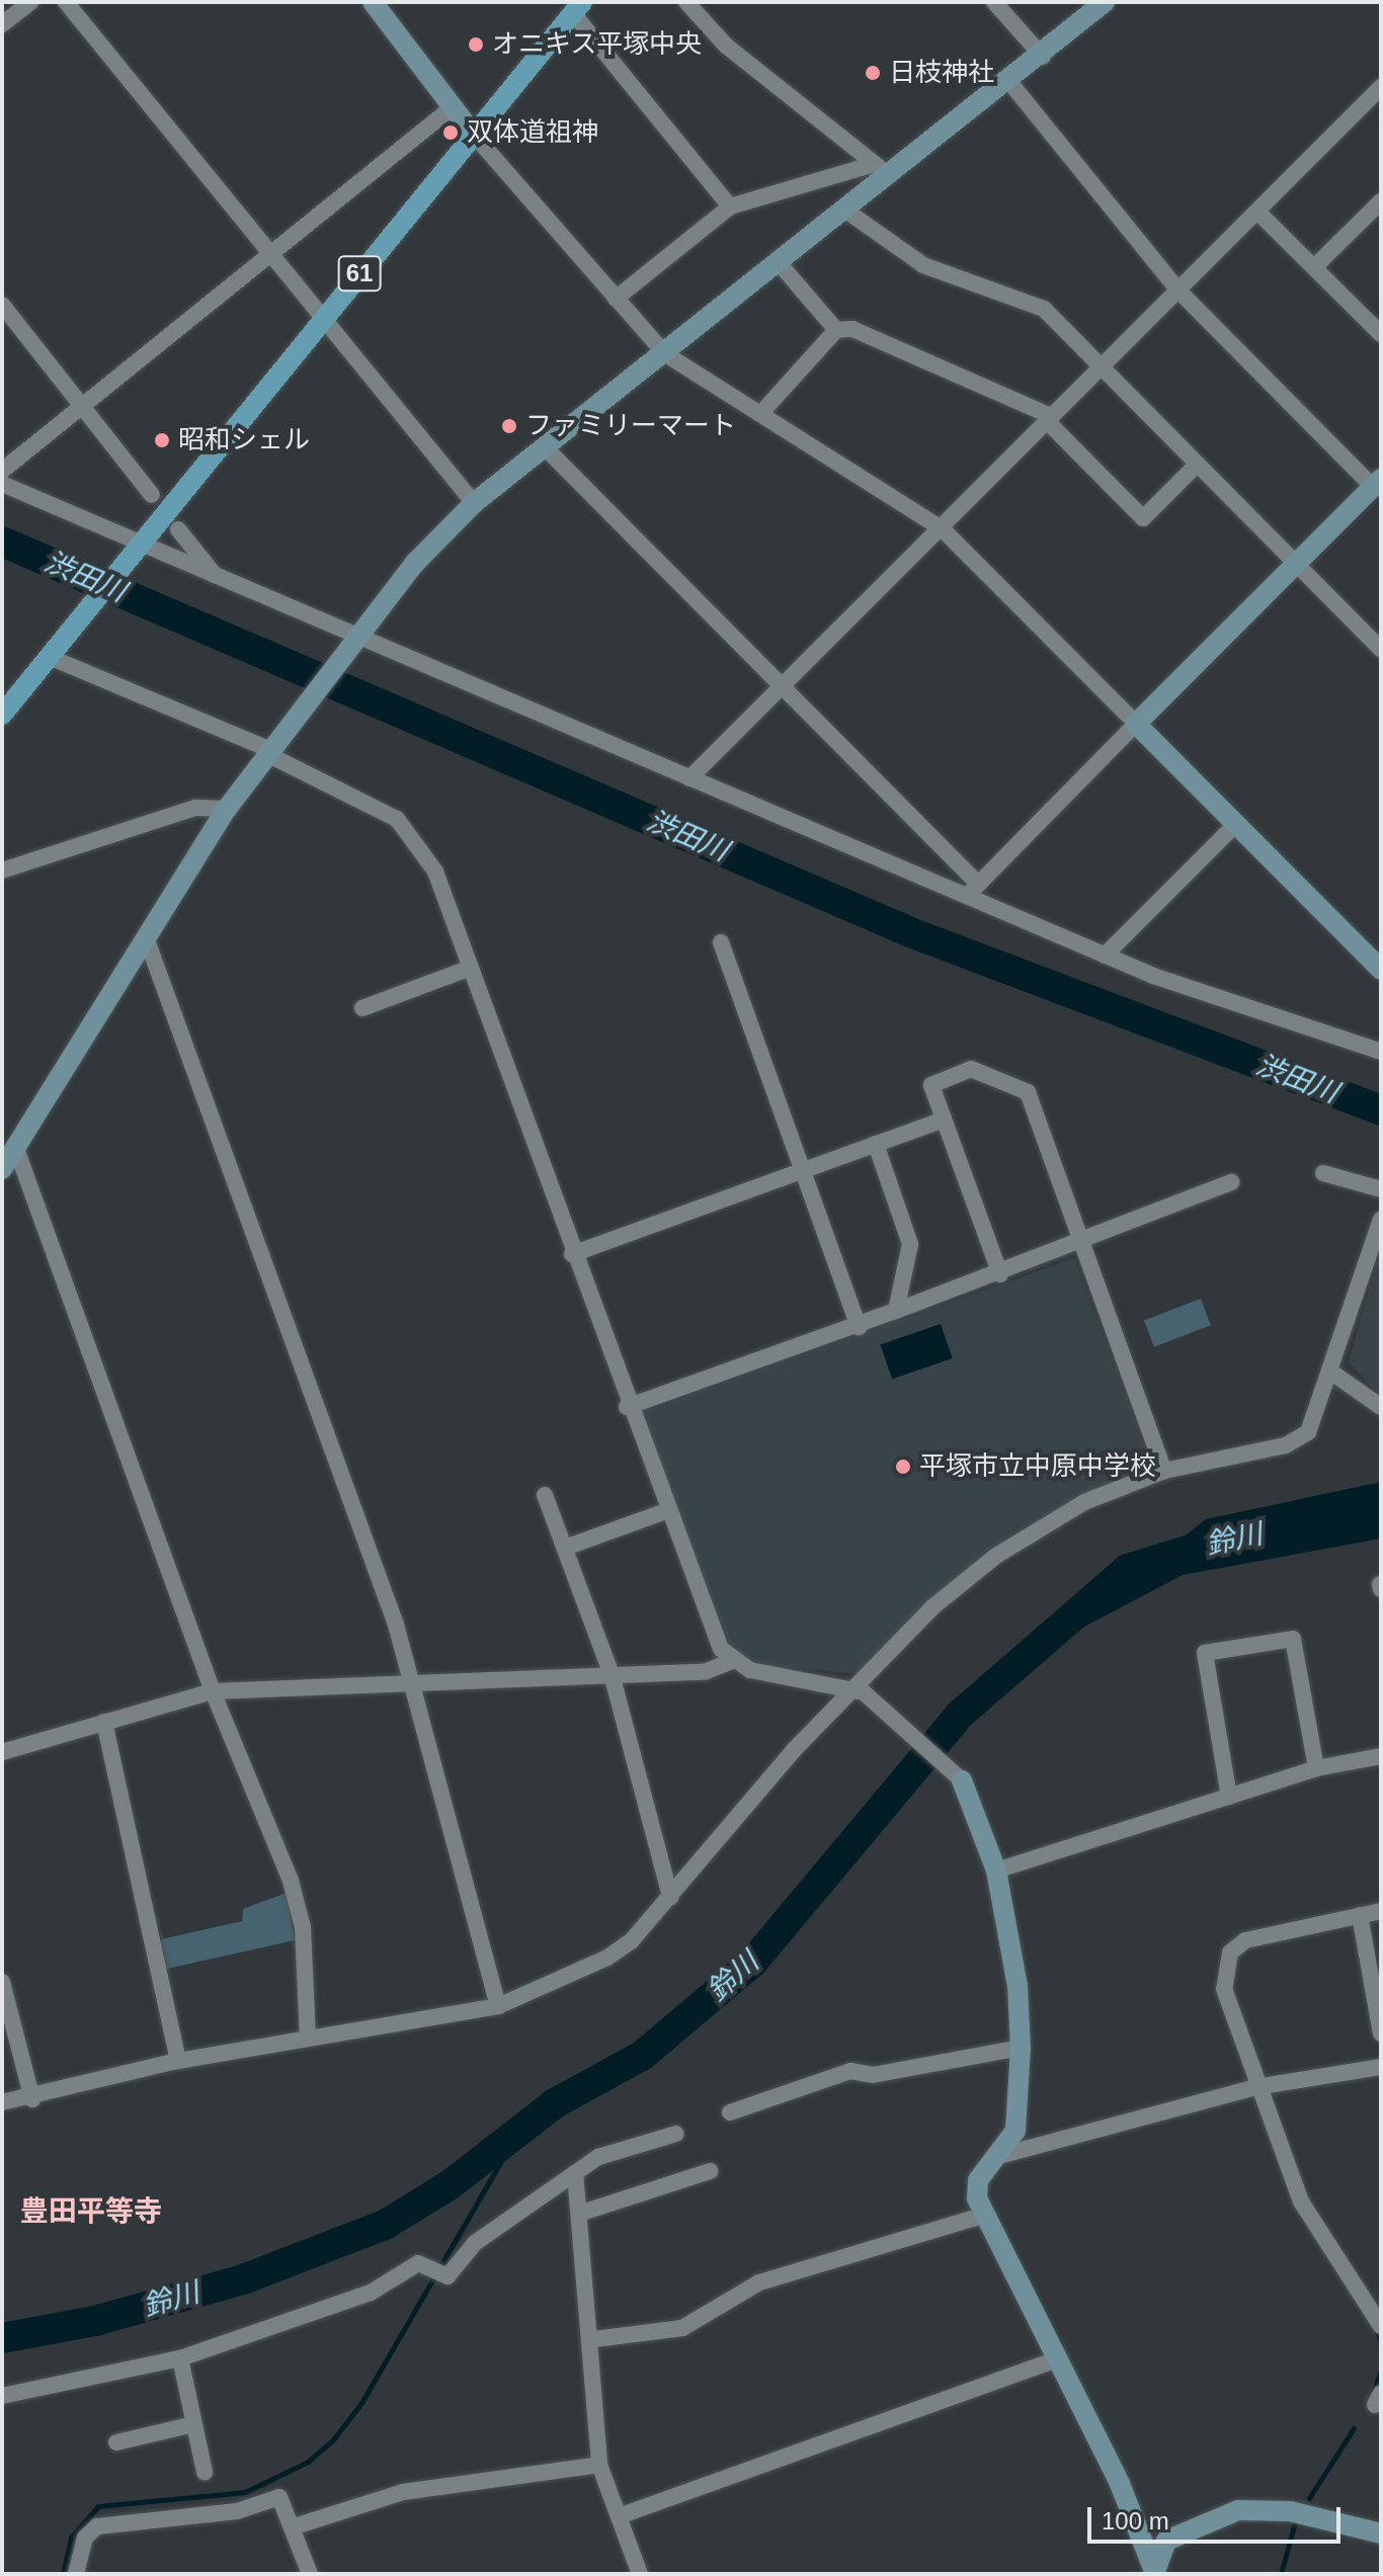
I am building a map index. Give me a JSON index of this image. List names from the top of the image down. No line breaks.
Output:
{"streets":{"main road":["61"]},"districts":["豊田平等寺"],"water":["渋田川","鈴川"],"places":["オニキス平塚中央","日枝神社","双体道祖神","ファミリーマート","昭和シェル","平塚市立中原中学校"],"scale_bar":"100 m"}
